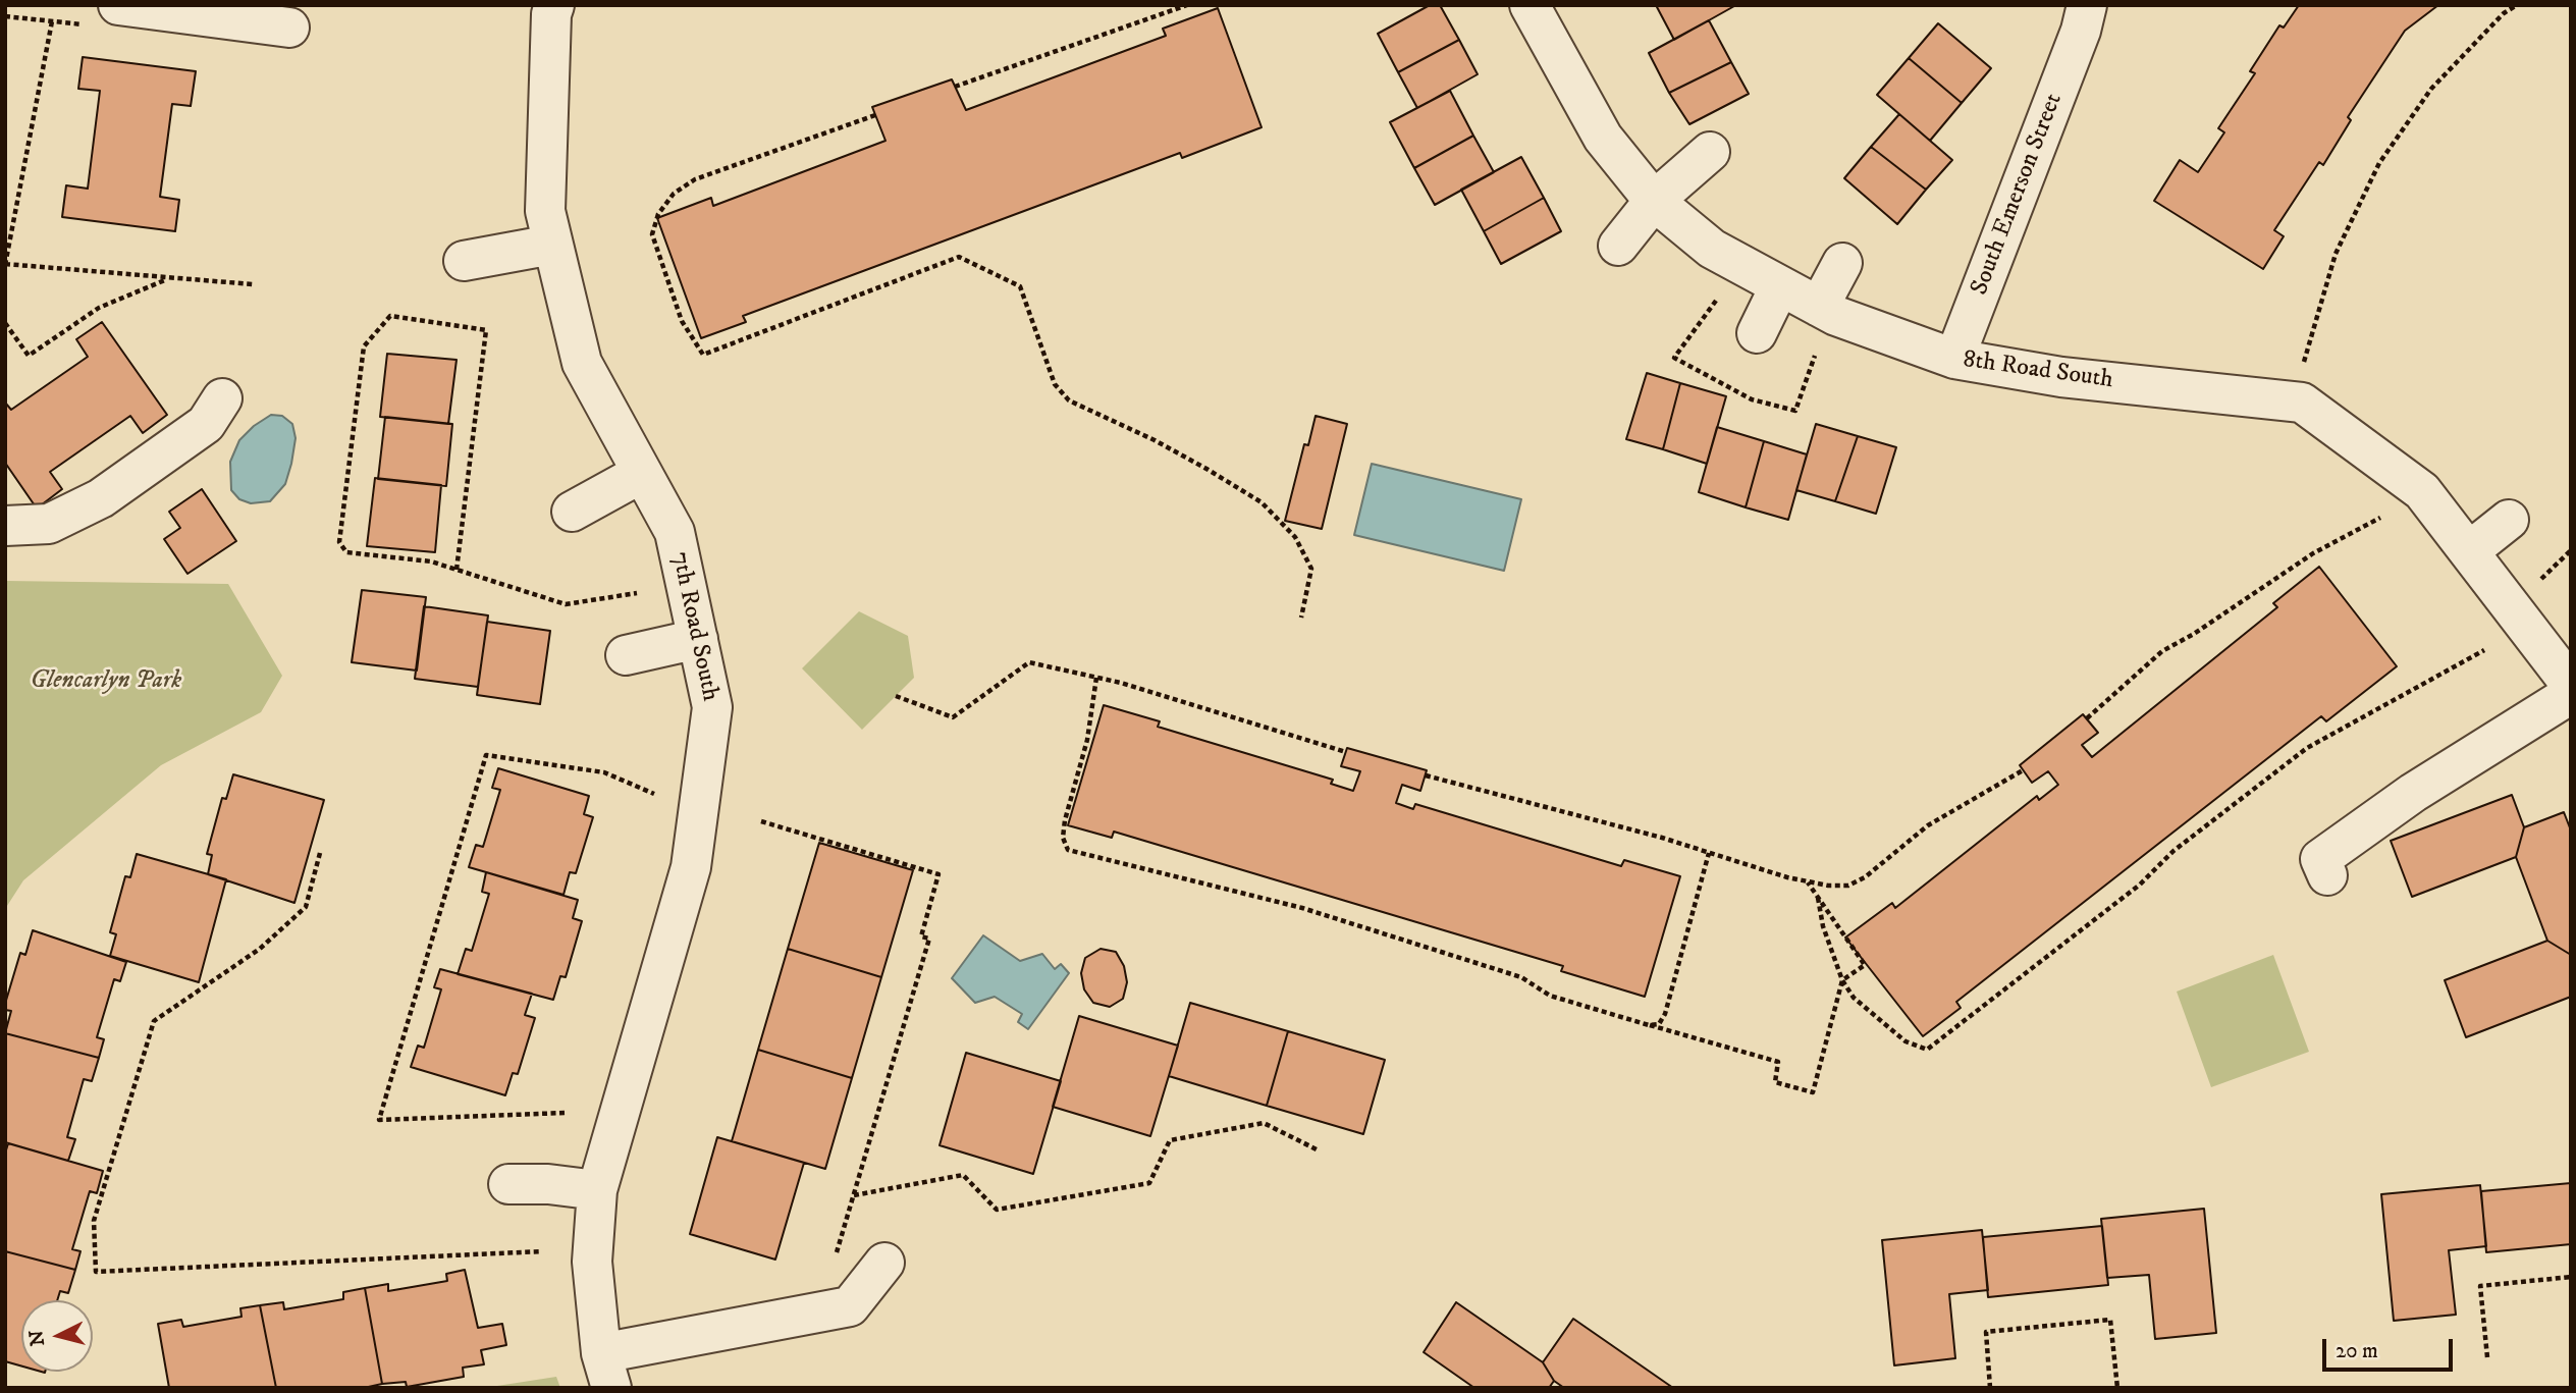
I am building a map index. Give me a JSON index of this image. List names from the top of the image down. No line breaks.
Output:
{"streets":{"street":["South Emerson Street","8th Road South","7th Road South"]},"crossings":[["South Emerson Street","8th Road South"]],"parks":["Glencarlyn Park"],"scale_bar":"20 m","north":"left"}
